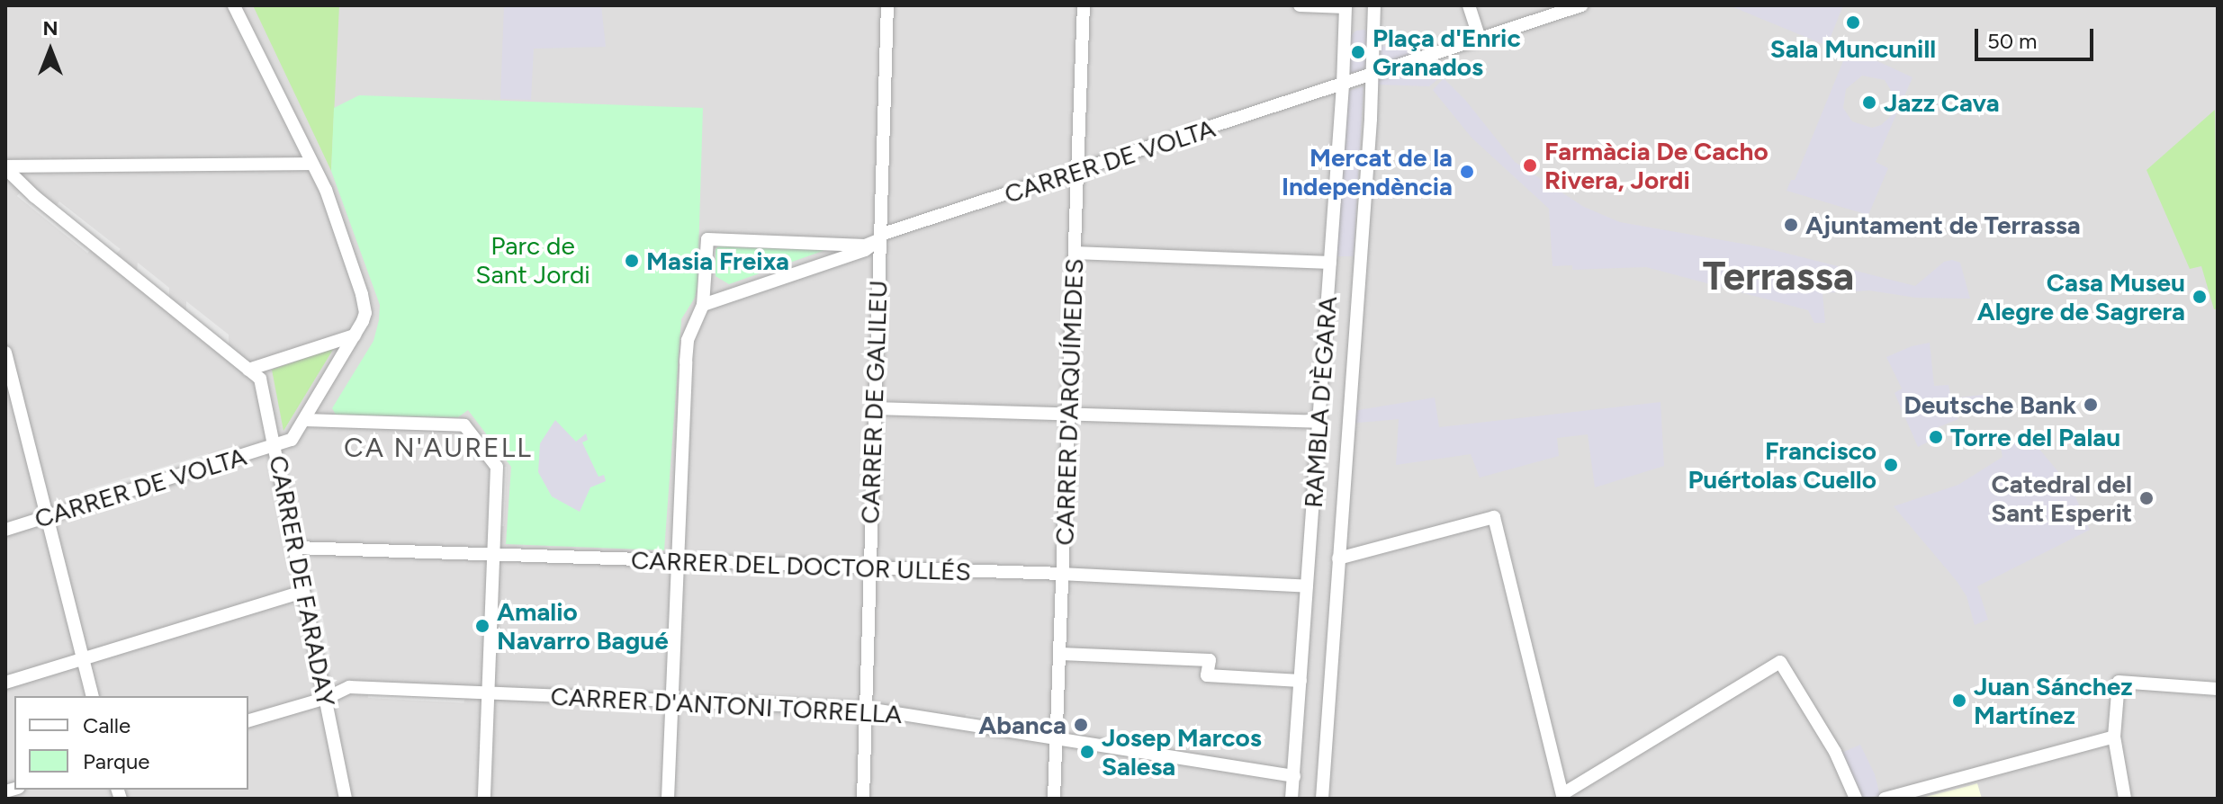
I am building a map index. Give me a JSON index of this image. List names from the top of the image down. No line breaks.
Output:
{"streets":{"street":["CARRER DE VOLTA","CARRER DE GALILEU","CARRER D'ARQUÍMEDES","RAMBLA D'ÈGARA","CARRER DEL DOCTOR ULLÉS","CARRER DE FARADAY","CARRER D'ANTONI TORRELLA"]},"crossings":[["CARRER DE VOLTA","CARRER DE GALILEU"],["CARRER DE VOLTA","CARRER D'ARQUÍMEDES"],["CARRER DE VOLTA","RAMBLA D'ÈGARA"],["CARRER DE VOLTA","CARRER DE FARADAY"],["CARRER DE GALILEU","CARRER DEL DOCTOR ULLÉS"],["CARRER DE GALILEU","CARRER D'ANTONI TORRELLA"],["CARRER D'ARQUÍMEDES","CARRER DEL DOCTOR ULLÉS"],["CARRER D'ARQUÍMEDES","CARRER D'ANTONI TORRELLA"],["RAMBLA D'ÈGARA","CARRER DEL DOCTOR ULLÉS"],["RAMBLA D'ÈGARA","CARRER D'ANTONI TORRELLA"],["CARRER DEL DOCTOR ULLÉS","CARRER DE FARADAY"],["CARRER DE FARADAY","CARRER D'ANTONI TORRELLA"]],"districts":["Terrassa","CA N'AURELL"],"parks":["Parc de Sant Jordi"],"places":["Sala Muncunill","Plaça d'Enric Granados","Jazz Cava","Farmàcia De Cacho Rivera, Jordi","Mercat de la Independència","Ajuntament de Terrassa","Masia Freixa","Casa Museu Alegre de Sagrera","Deutsche Bank","Torre del Palau","Francisco Puértolas Cuello","Catedral del Sant Esperit","Amalio Navarro Bagué","Juan Sánchez Martínez","Abanca","Josep Marcos Salesa"],"legend":["Calle","Parque"],"scale_bar":"50 m","north":"top"}
